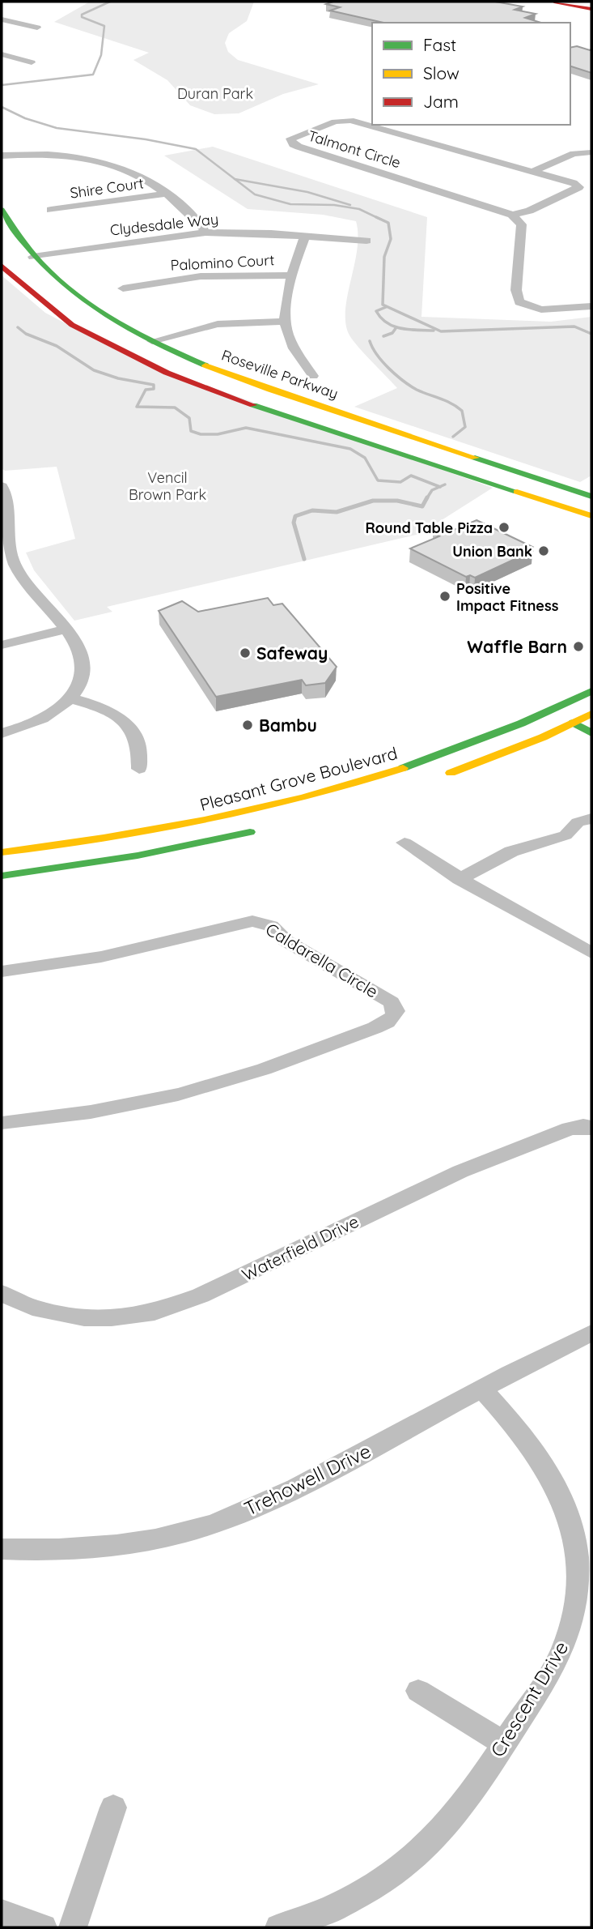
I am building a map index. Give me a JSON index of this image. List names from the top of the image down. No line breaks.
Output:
{"streets":{"main road":["Roseville Parkway","Pleasant Grove Boulevard"],"street":["Talmont Circle","Shire Court","Clydesdale Way","Palomino Court","Caldarella Circle","Waterfield Drive","Trehowell Drive","Crescent Drive"]},"crossings":[["Clydesdale Way","Roseville Parkway"],["Trehowell Drive","Crescent Drive"]],"parks":["Duran Park","Vencil Brown Park"],"places":["Round Table Pizza","Union Bank","Positive Impact Fitness","Waffle Barn","Safeway","Bambu"],"legend":["Fast","Slow","Jam"]}
